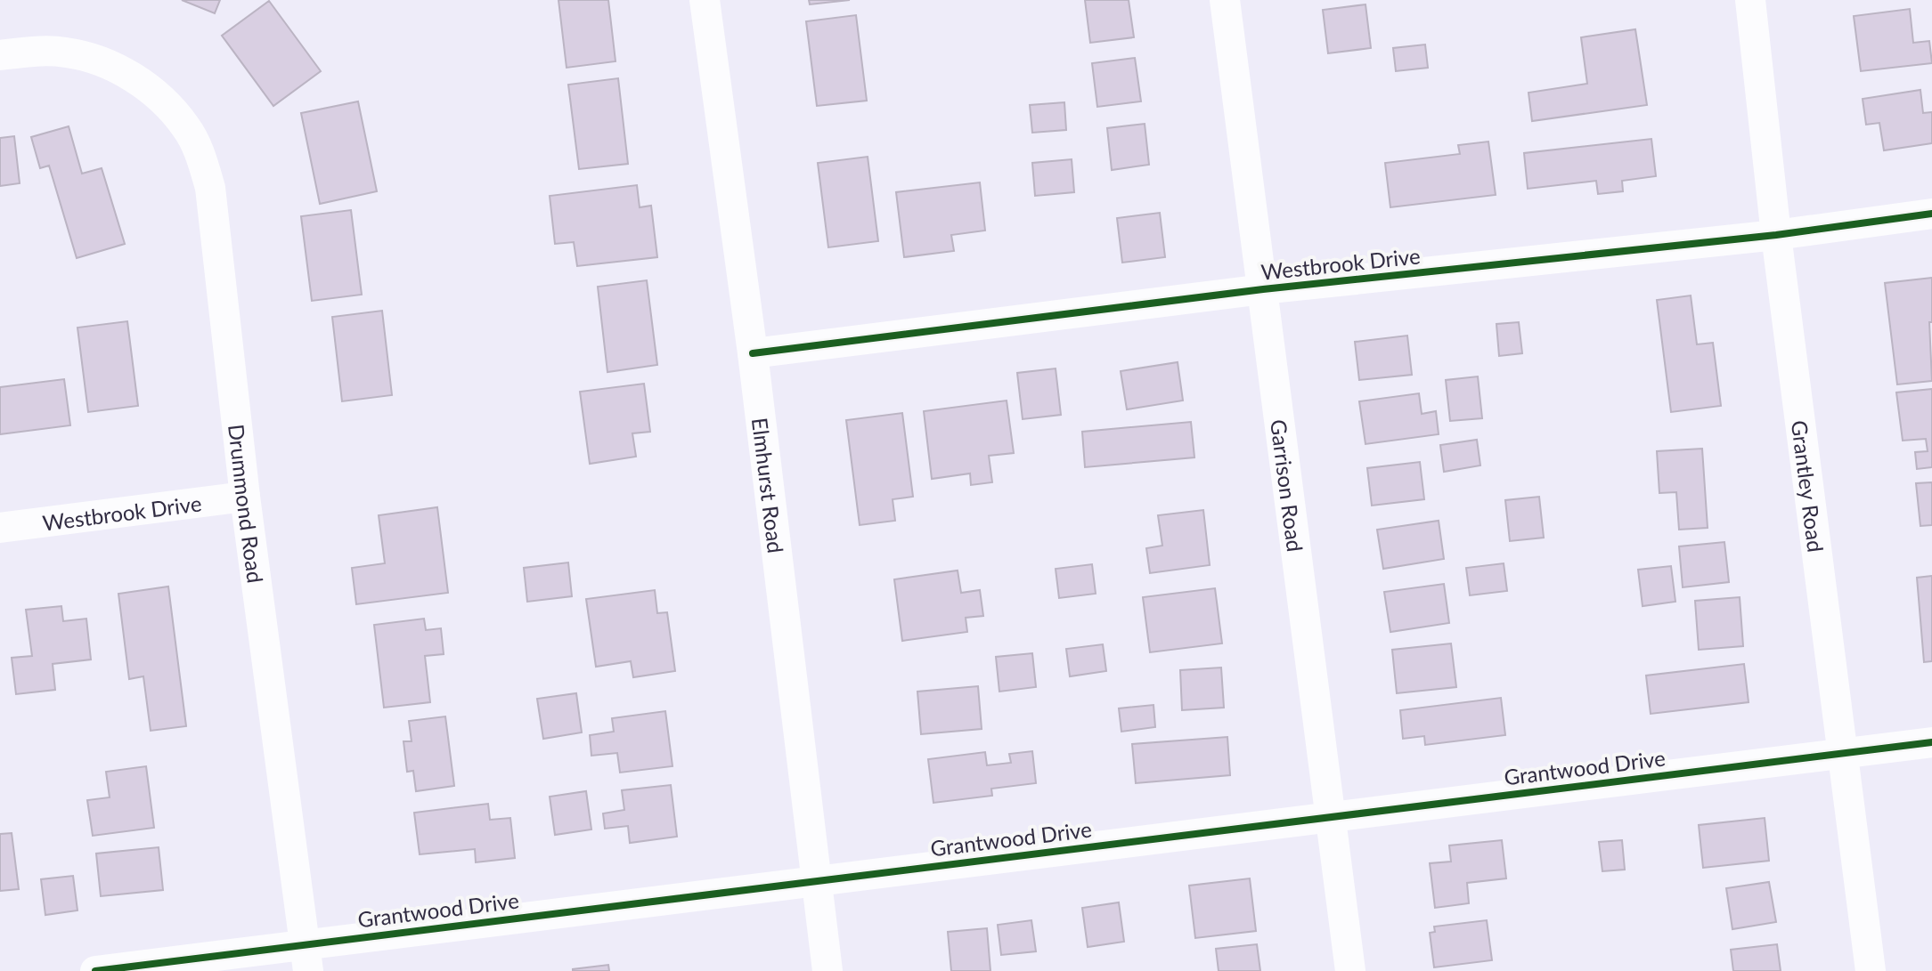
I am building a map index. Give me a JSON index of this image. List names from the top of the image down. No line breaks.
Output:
{"streets":{"street":["Westbrook Drive","Elmhurst Road","Garrison Road","Grantley Road","Drummond Road","Grantwood Drive"]},"crossings":[["Westbrook Drive","Elmhurst Road"],["Westbrook Drive","Garrison Road"],["Westbrook Drive","Grantley Road"],["Westbrook Drive","Drummond Road"],["Elmhurst Road","Grantwood Drive"],["Garrison Road","Grantwood Drive"],["Grantley Road","Grantwood Drive"],["Drummond Road","Grantwood Drive"]]}
